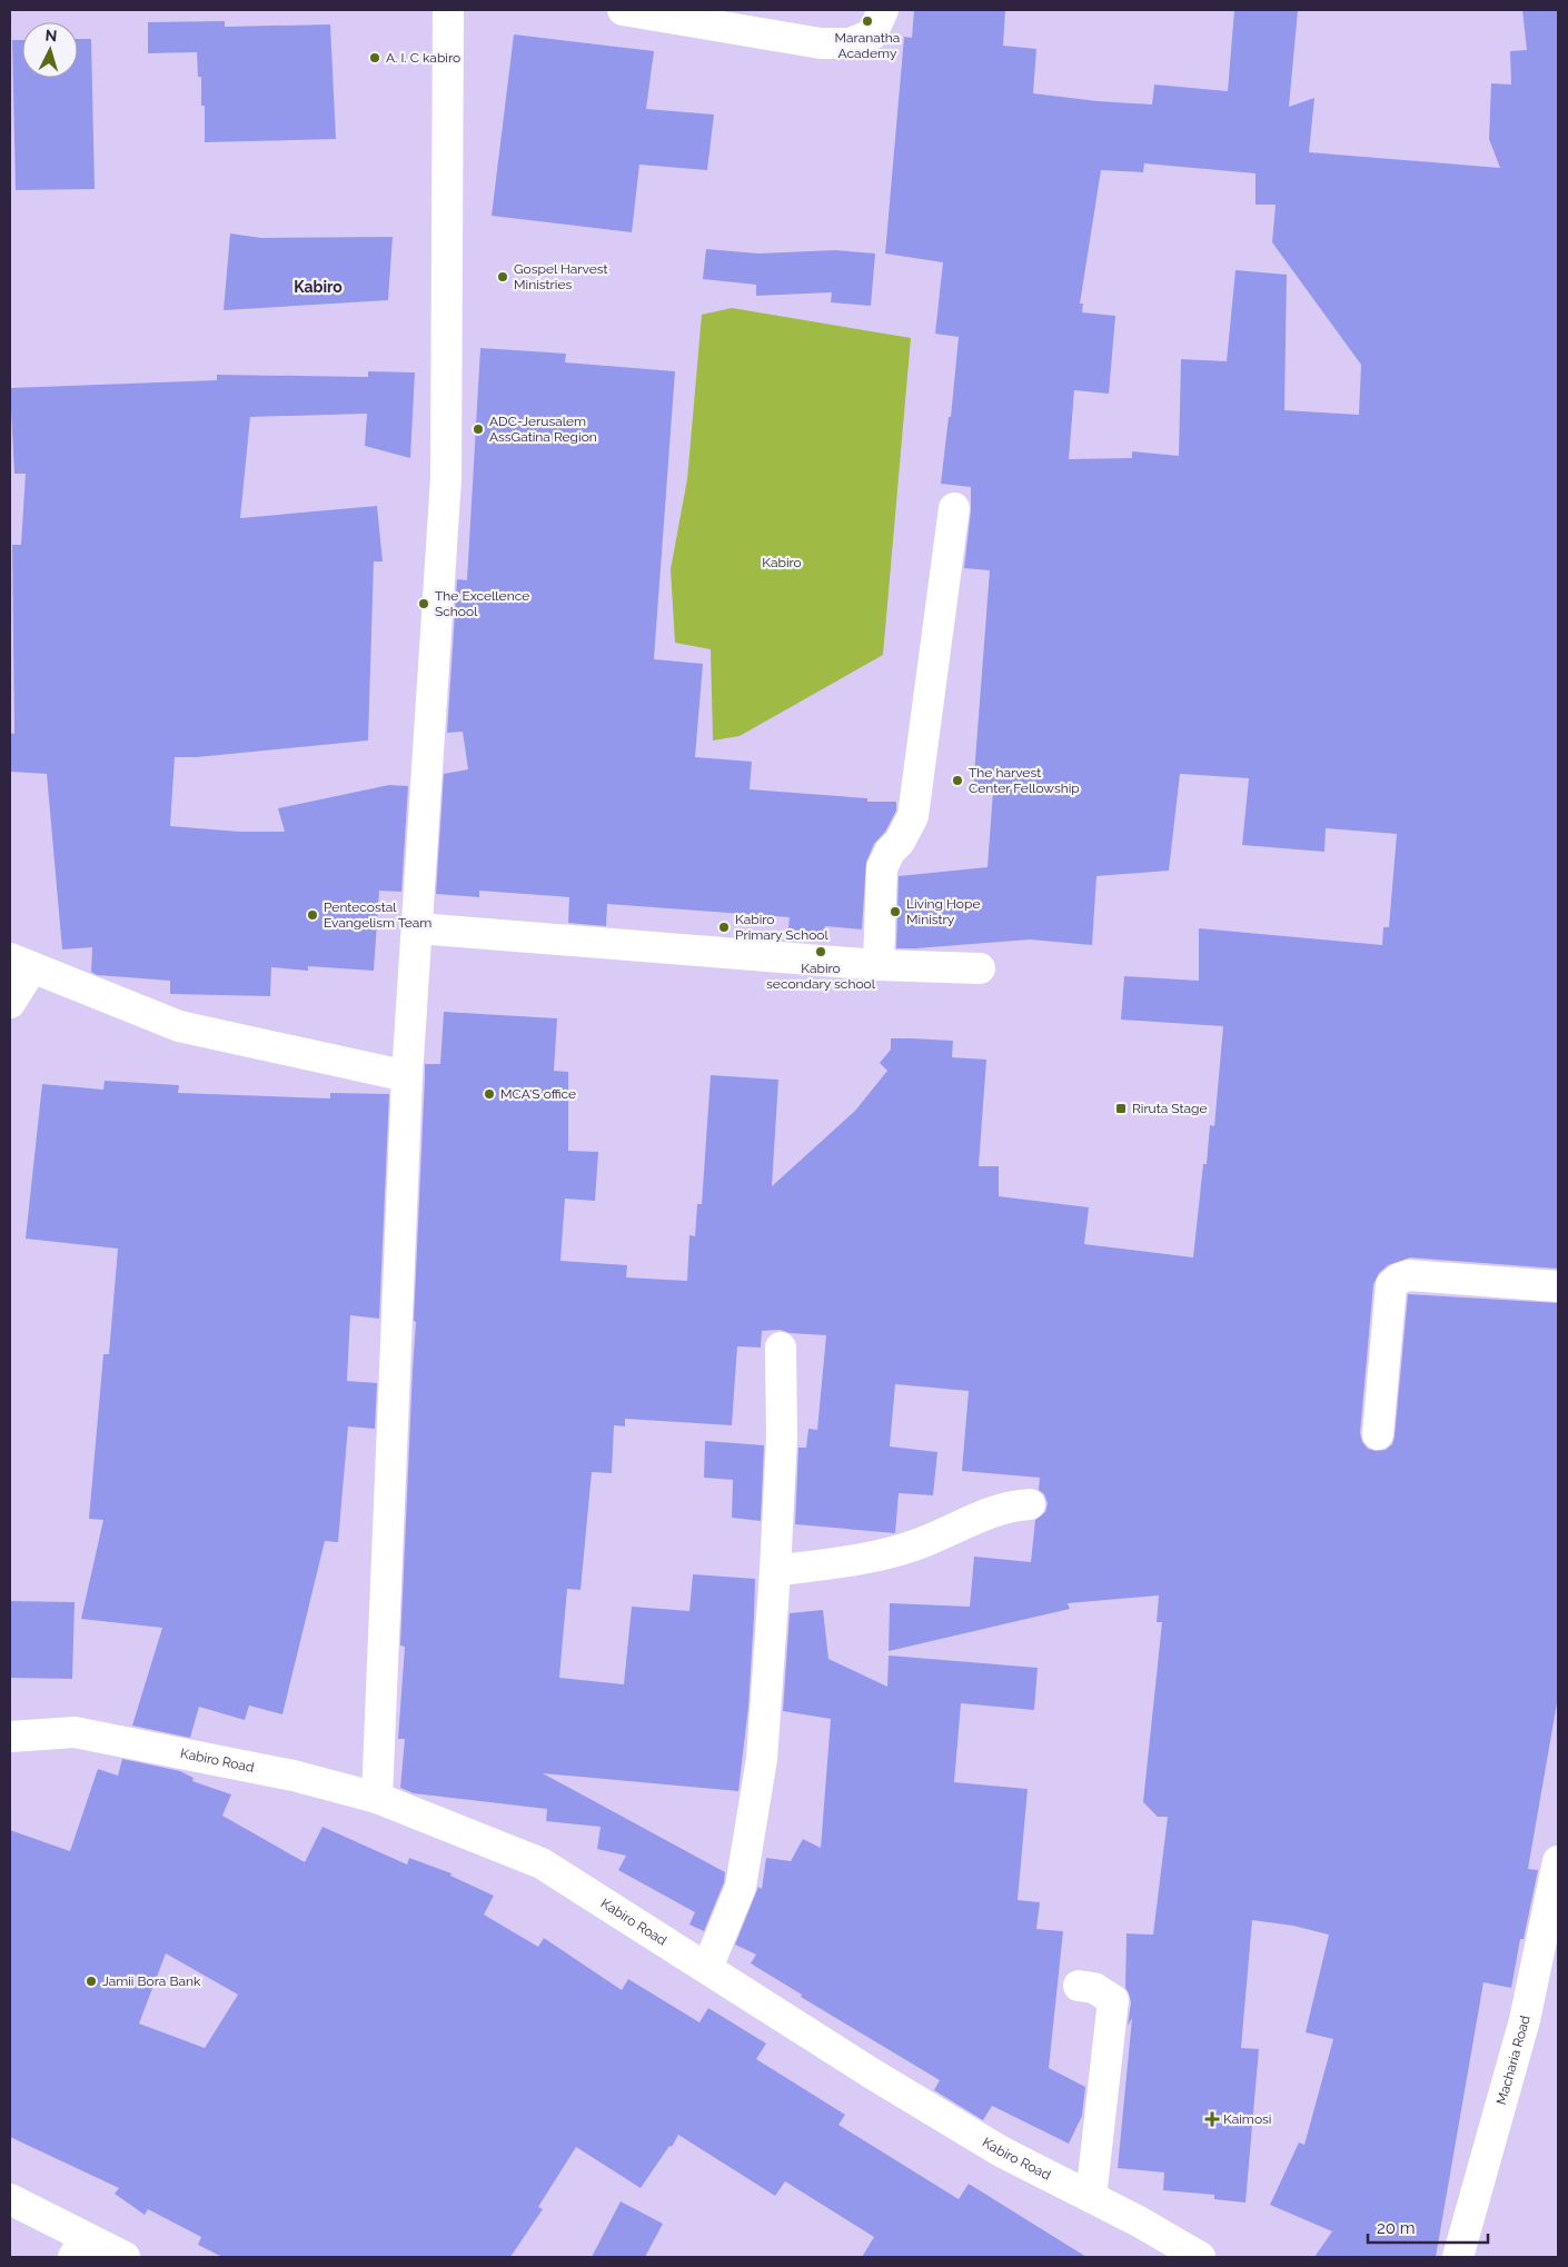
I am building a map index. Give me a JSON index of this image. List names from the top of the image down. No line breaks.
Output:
{"streets":{"street":["Kabiro Road","Macharia Road"]},"districts":["Kabiro"],"parks":["Kabiro"],"places":{"other":["Maranatha Academy","A. I. C kabiro","Gospel Harvest Ministries","ADC-Jerusalem AssGatina Region","The Excellence School","The harvest Center Fellowship","Living Hope Ministry","Pentecostal Evangelism Team","Kabiro Primary School","Kabiro secondary school","MCA'S office","Jamii Bora Bank"],"transit":["Riruta Stage"],"health":["Kaimosi"]},"scale_bar":"20 m","north":"top"}
